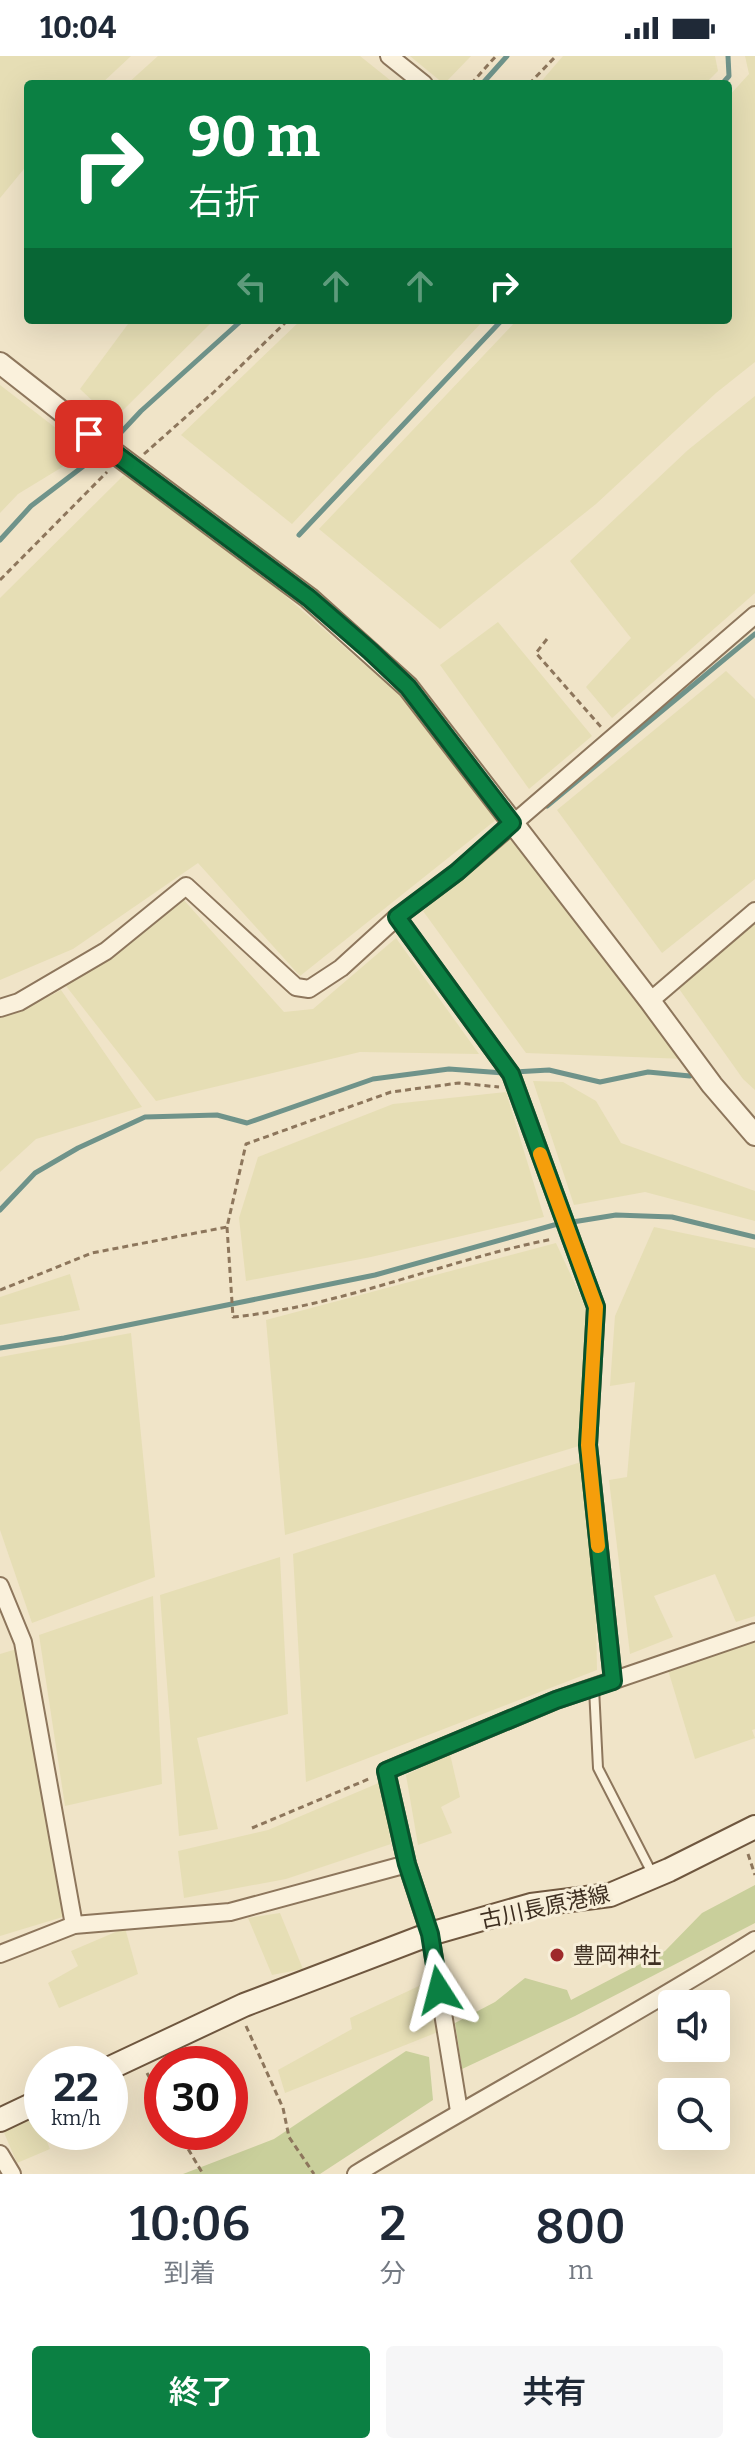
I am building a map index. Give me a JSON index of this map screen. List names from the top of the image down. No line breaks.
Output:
{"streets":{"main road":["古川長原港線"]},"places":["豊岡神社"],"page":{"status":"10:04","turn":["90 m","右折"],"speed":"22 km/h","limit":"30","eta":["10:06","到着","2","分","800","m"],"buttons":["終了","共有"]}}
